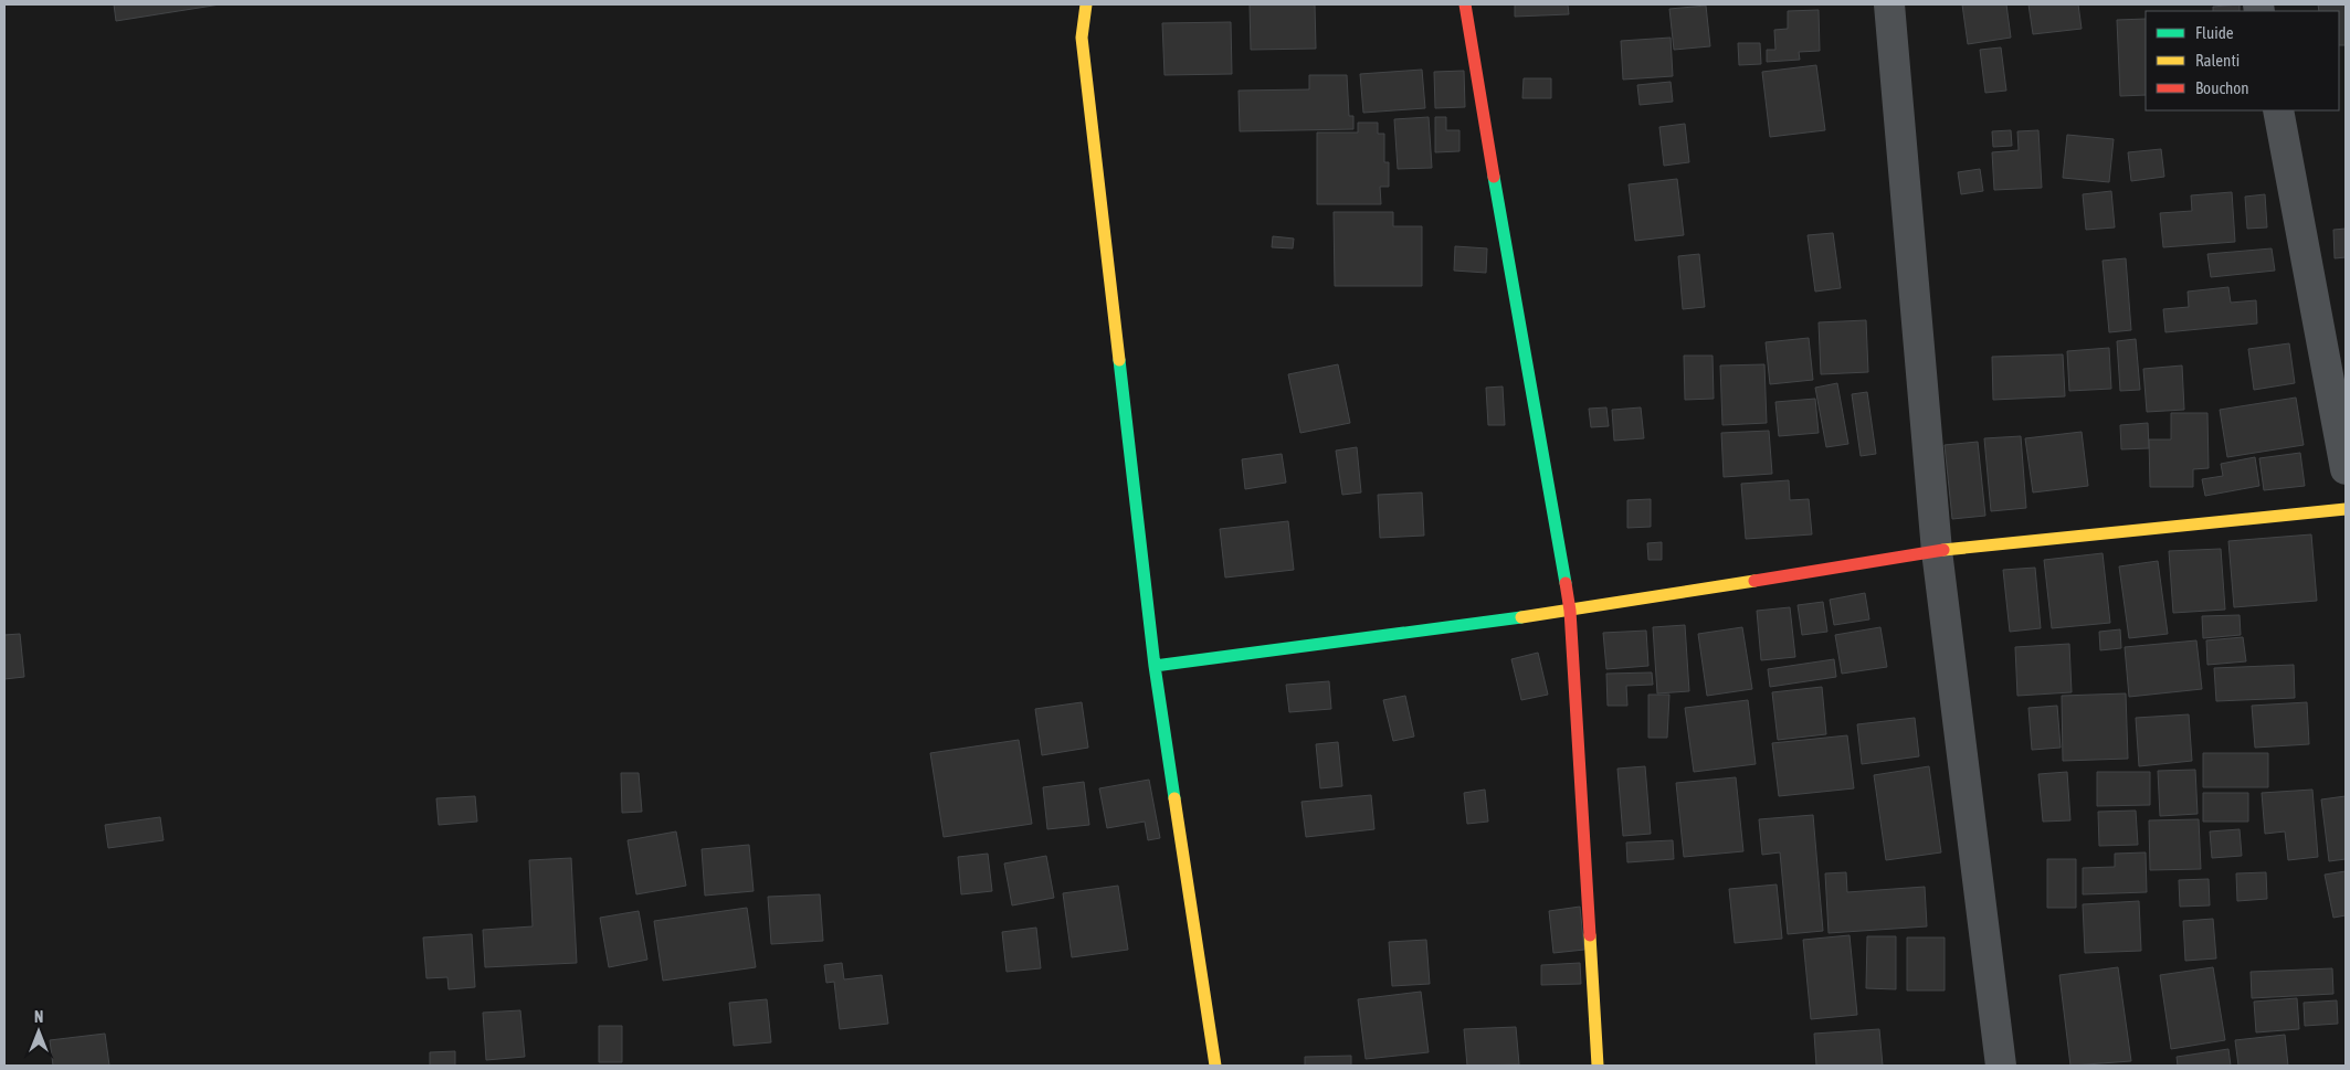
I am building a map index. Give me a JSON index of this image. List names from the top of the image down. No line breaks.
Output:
{"legend":["Fluide","Ralenti","Bouchon"],"north":"top"}
